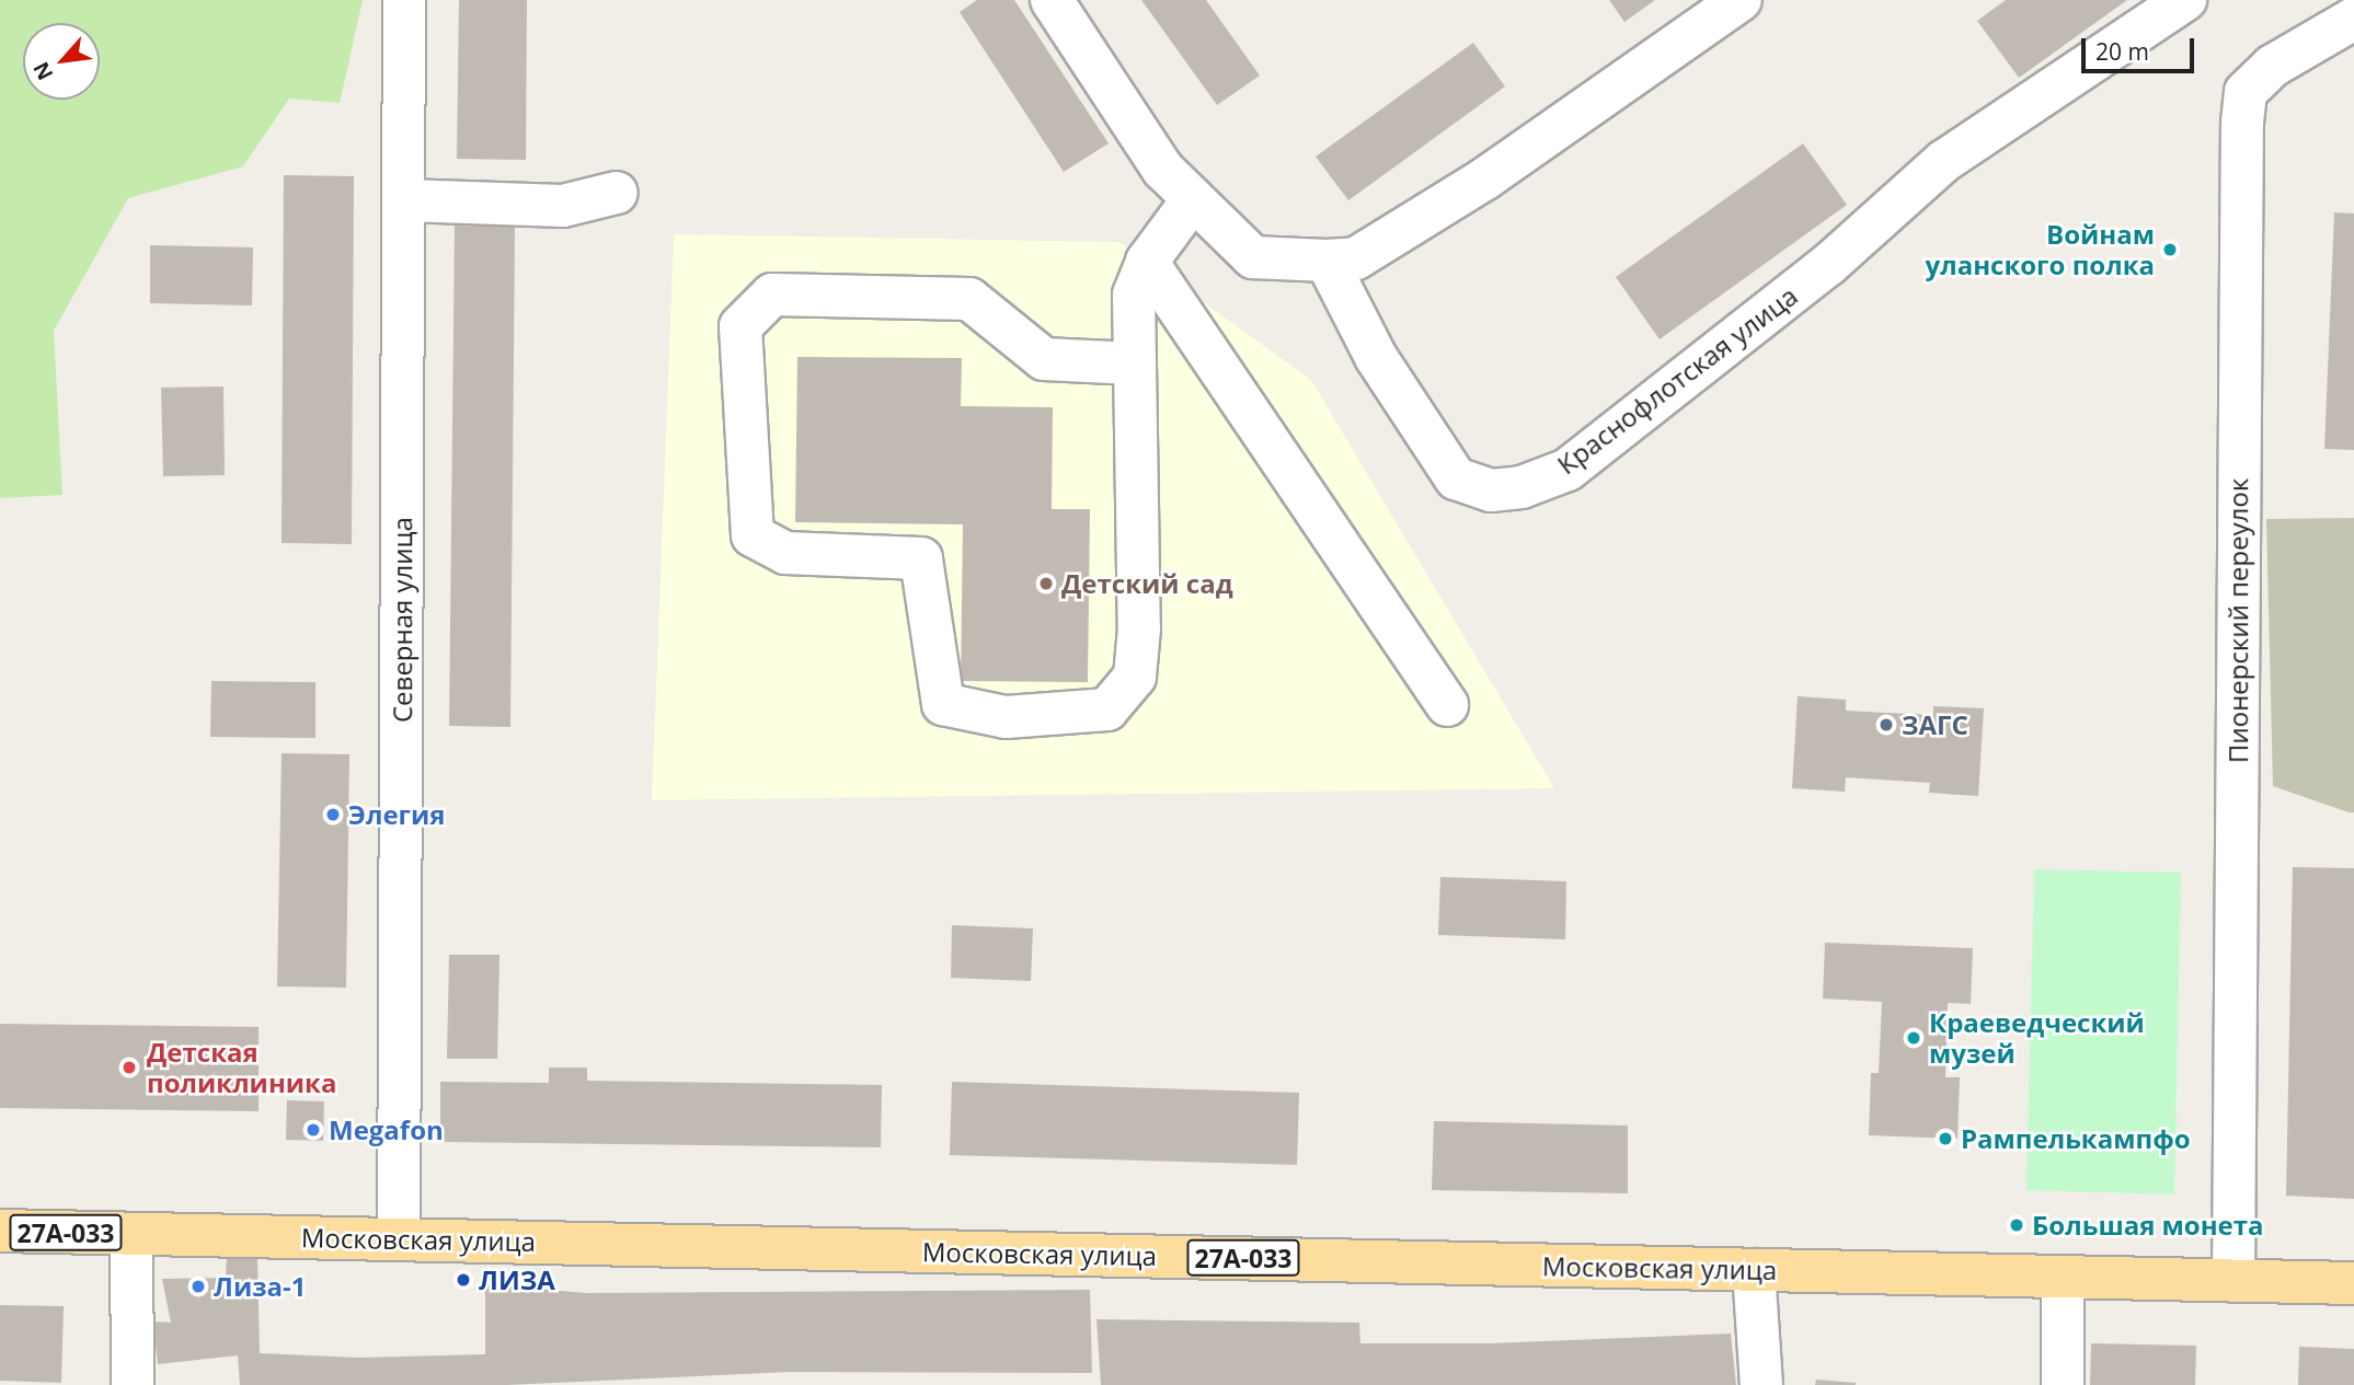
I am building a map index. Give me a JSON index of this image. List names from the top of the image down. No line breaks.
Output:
{"streets":{"main road":["27А-033","Московская улица"],"street":["Краснофлотская улица","Северная улица","Пионерский переулок"]},"crossings":[["Северная улица","Московская улица"],["Пионерский переулок","Московская улица"]],"places":["Войнам уланского полка","Детский сад","ЗАГС","Элегия","Краеведческий музей","Детская поликлиника","Megafon","Рампелькампфо","Большая монета","ЛИЗА","Лиза-1"],"scale_bar":"20 m","north":"bottom left"}
